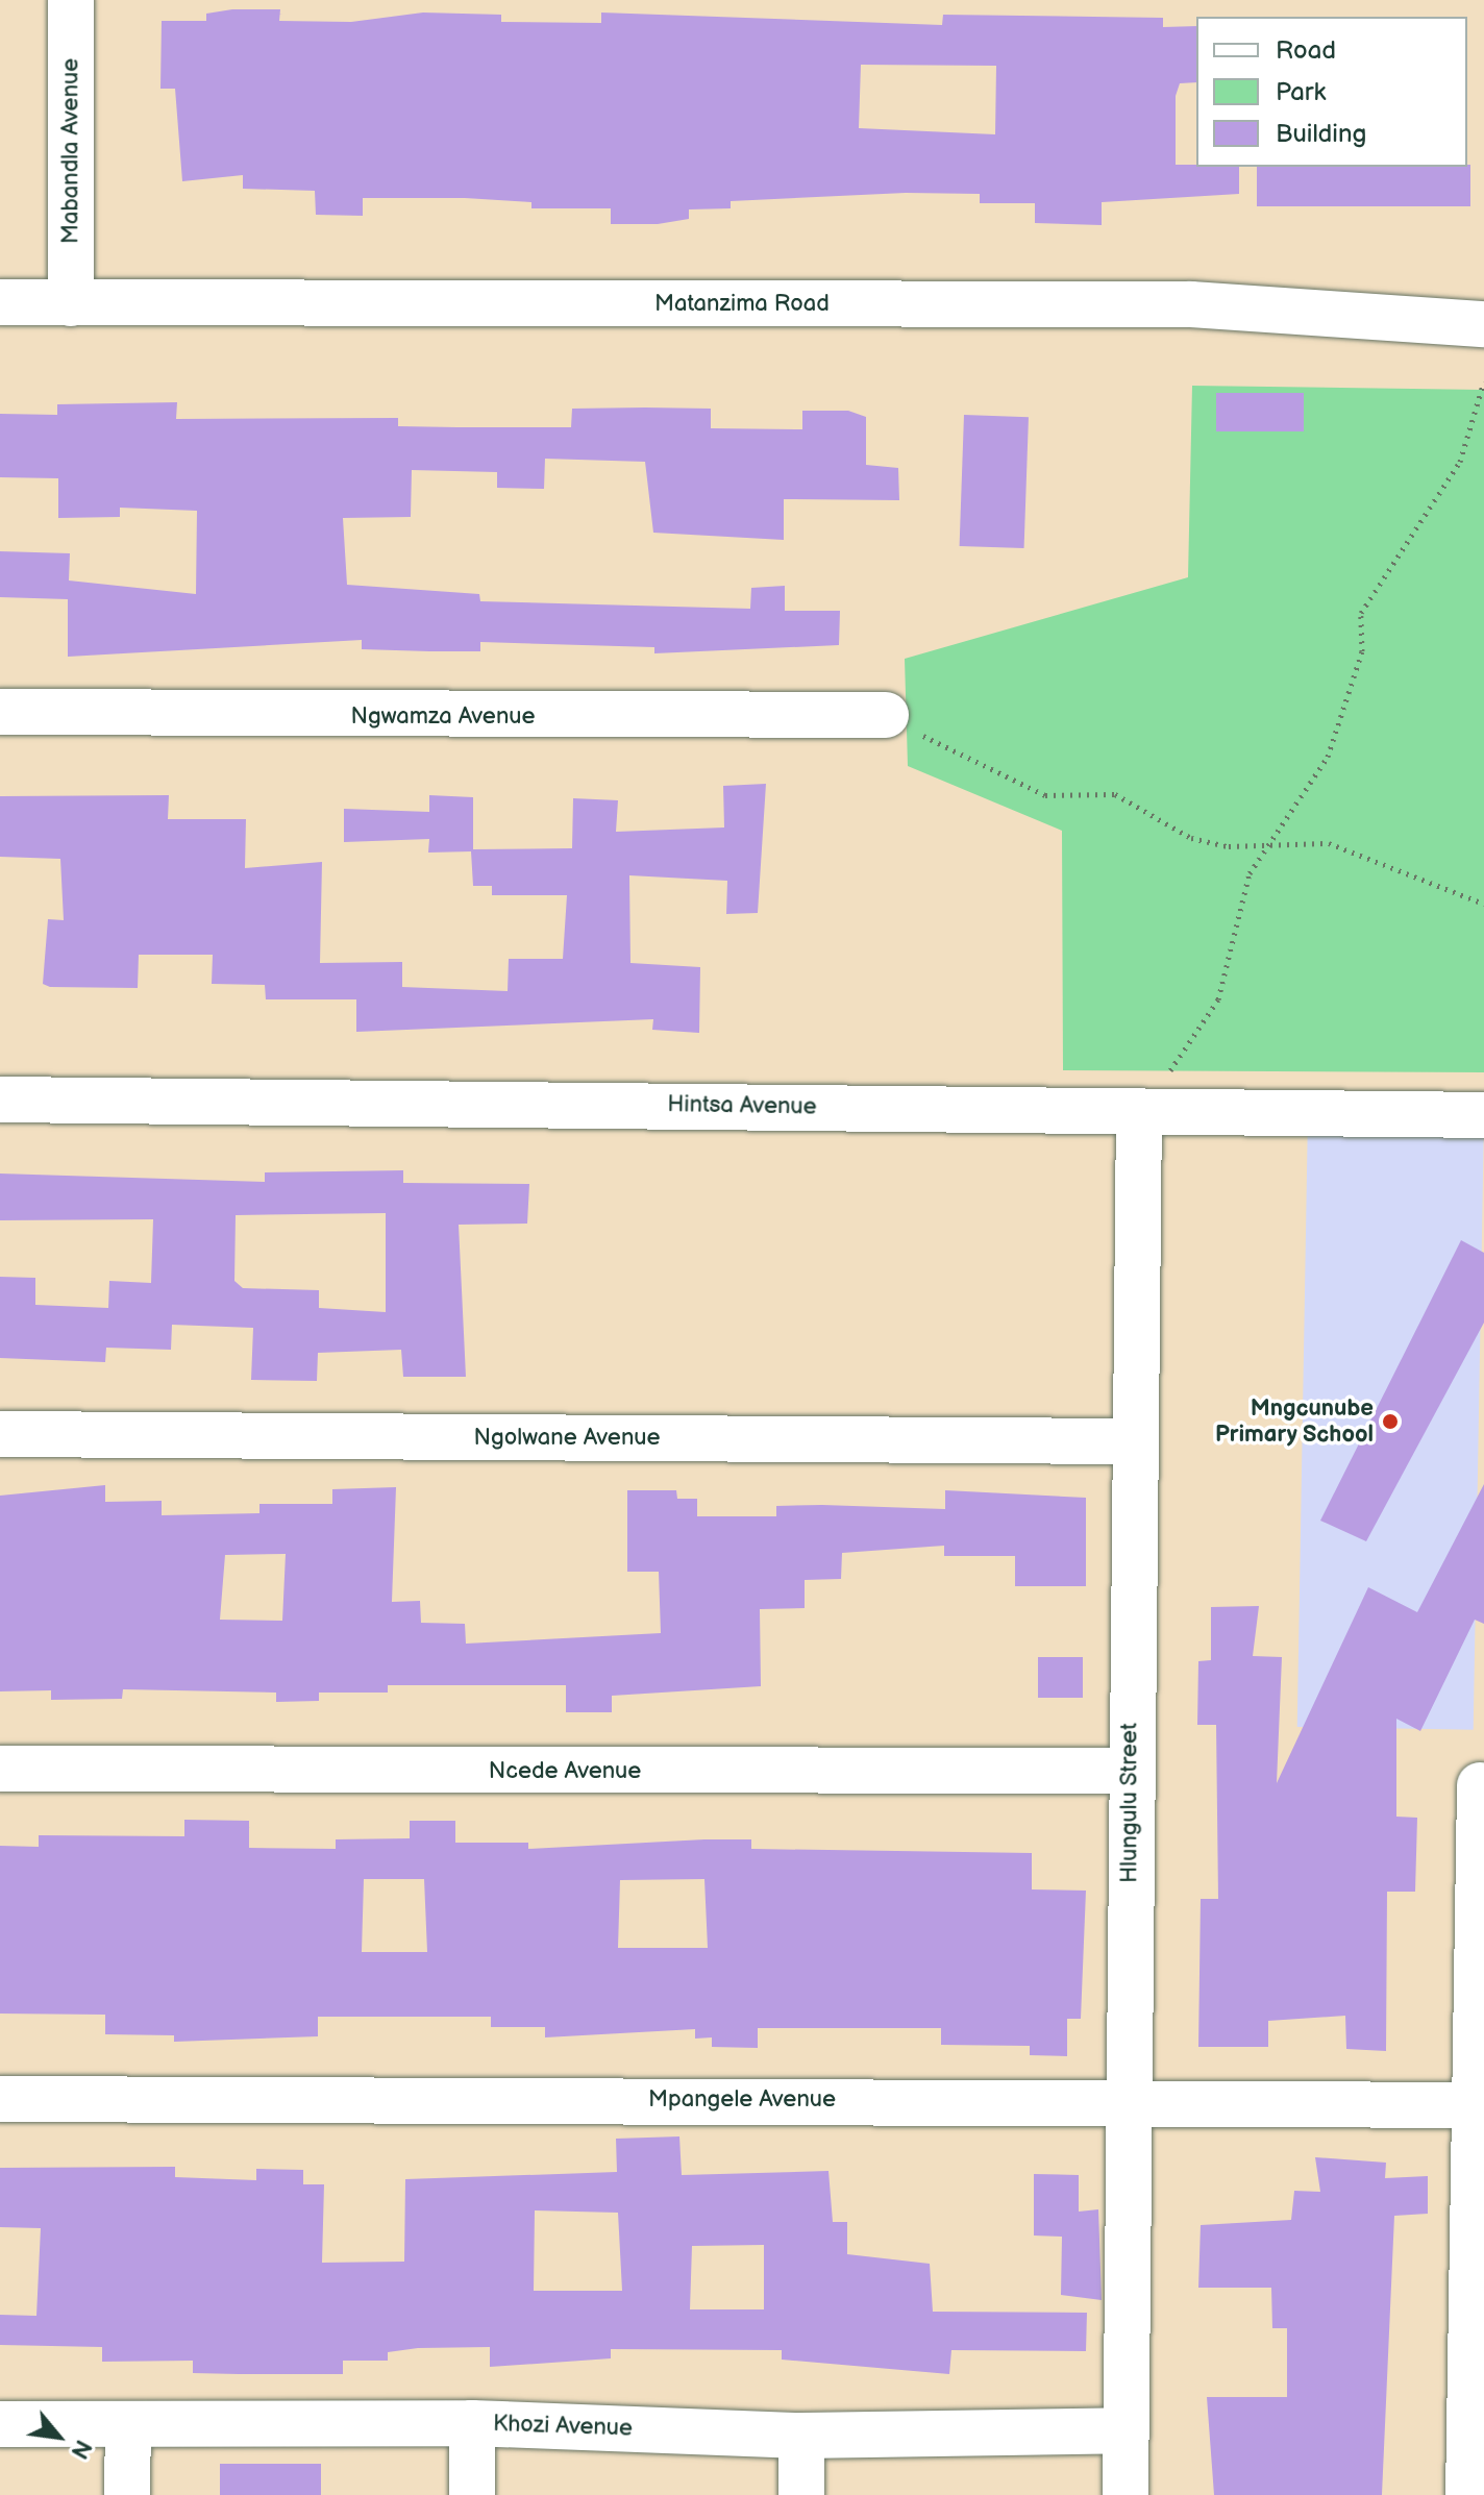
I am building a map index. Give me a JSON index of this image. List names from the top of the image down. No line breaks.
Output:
{"streets":{"street":["Mabandla Avenue","Matanzima Road","Ngwamza Avenue","Hintsa Avenue","Ngolwane Avenue","Ncede Avenue","Hlungulu Street","Mpangele Avenue","Khozi Avenue"]},"crossings":[["Mabandla Avenue","Matanzima Road"],["Hintsa Avenue","Hlungulu Street"],["Ngolwane Avenue","Hlungulu Street"],["Ncede Avenue","Hlungulu Street"],["Hlungulu Street","Mpangele Avenue"],["Hlungulu Street","Khozi Avenue"]],"places":["Mngcunube Primary School"],"legend":["Road","Park","Building"],"north":"bottom right"}
